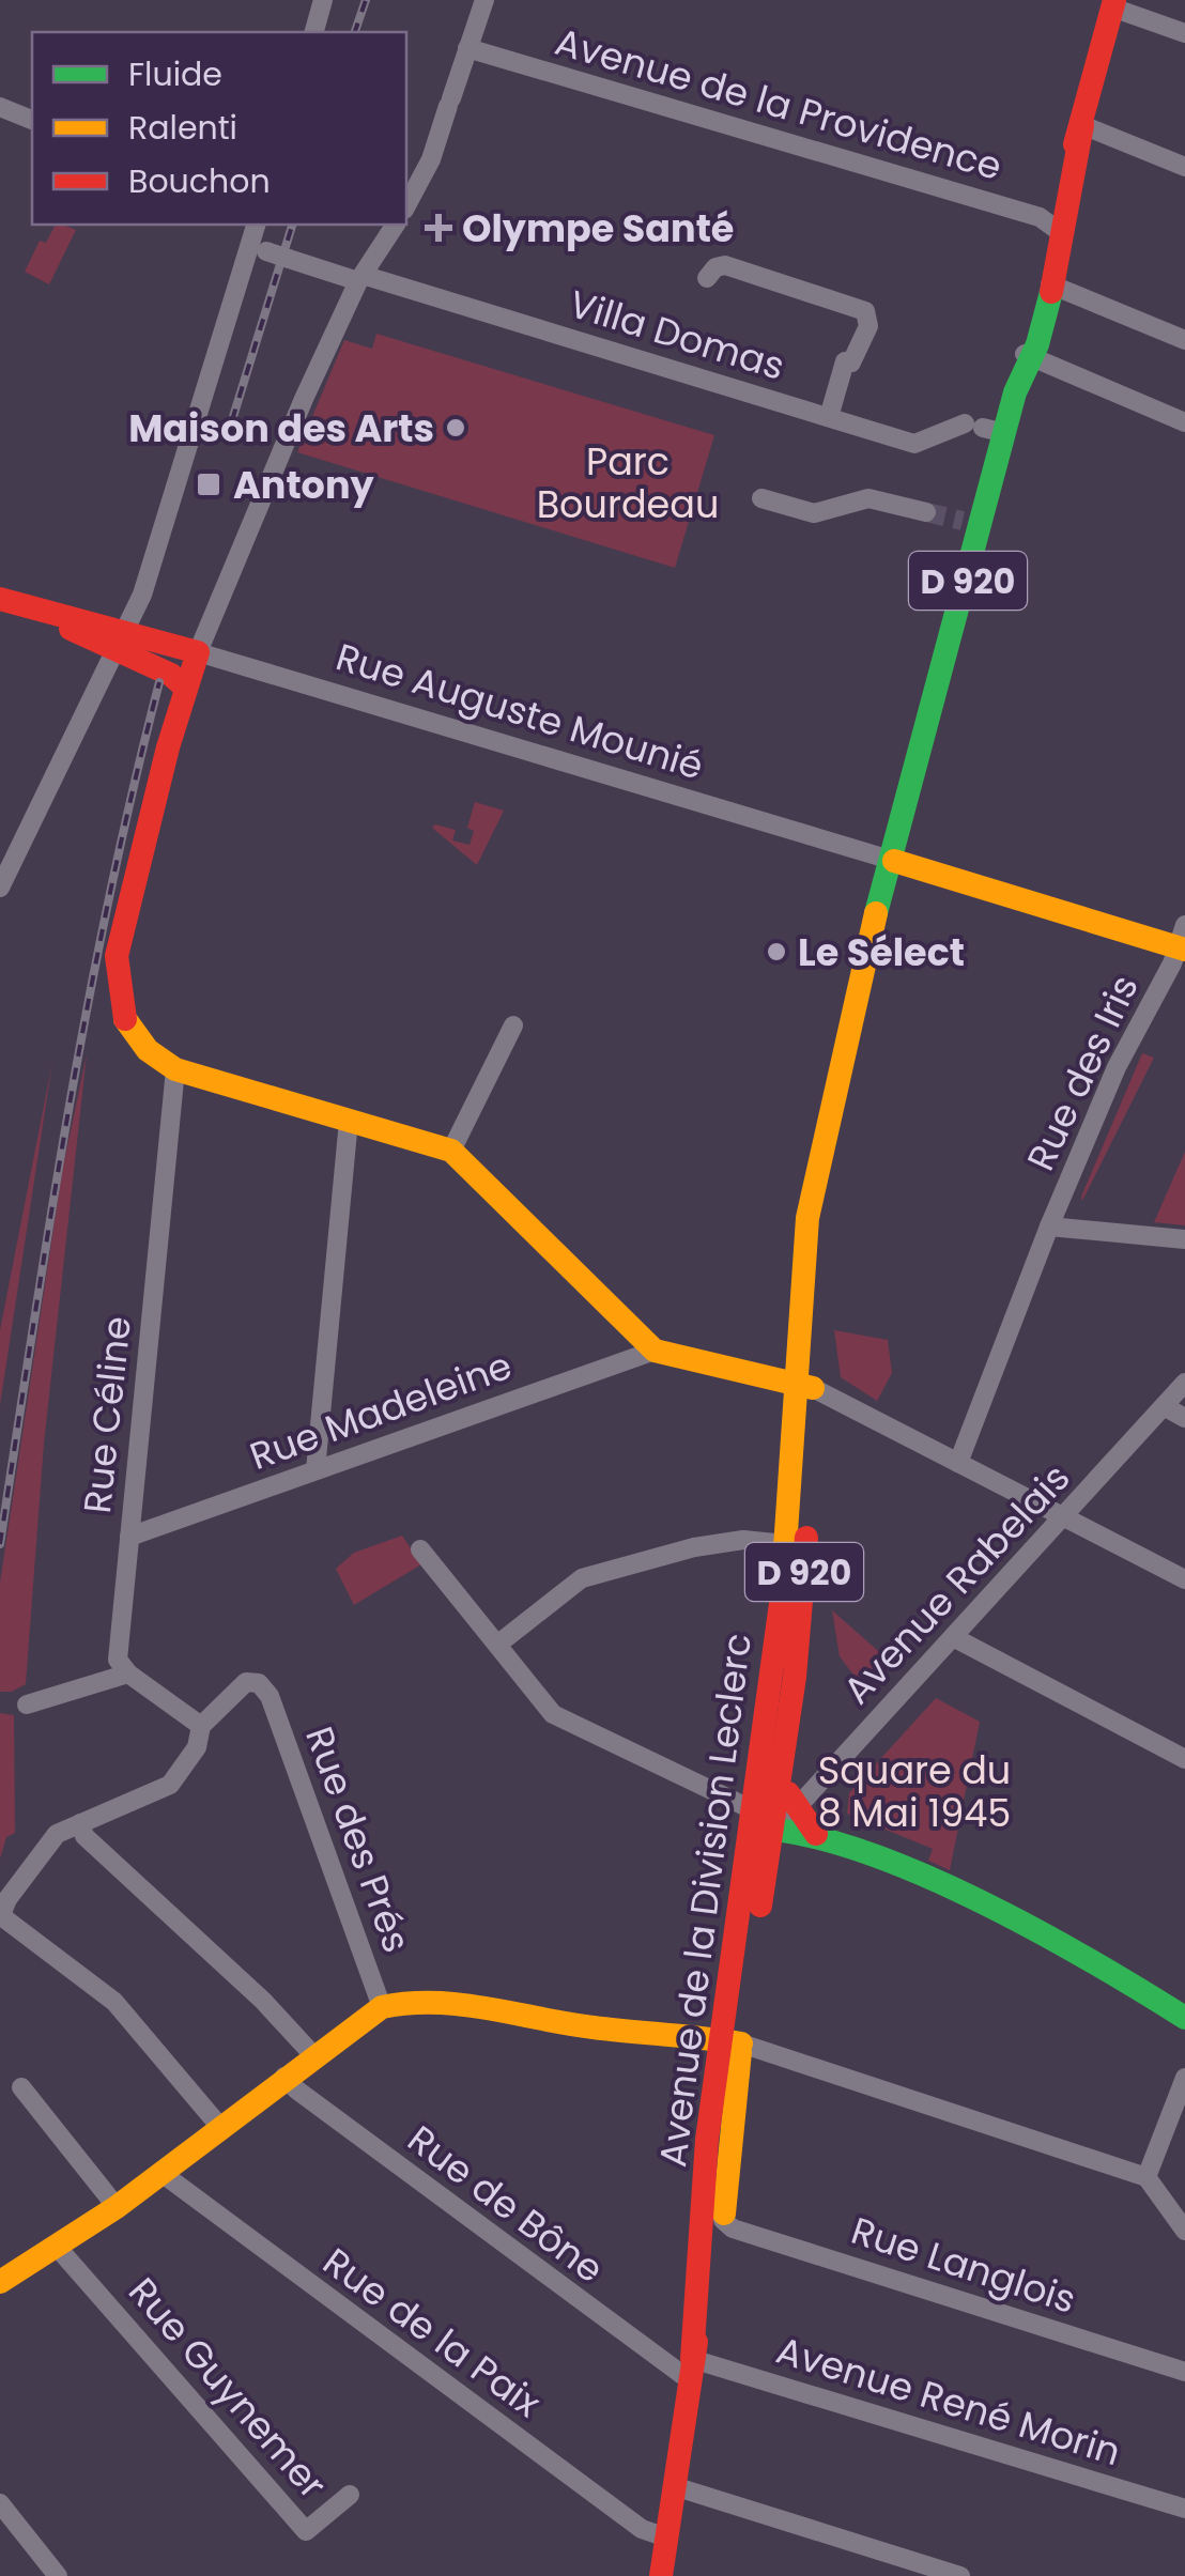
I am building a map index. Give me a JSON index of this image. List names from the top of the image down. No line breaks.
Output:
{"streets":{"main road":["D 920","Rue Auguste Mounié","Avenue de la Division Leclerc"],"street":["Avenue de la Providence","Villa Domas","Rue des Iris","Rue Madeleine","Rue Céline","Avenue Rabelais","Rue des Prés","Rue de Bône","Rue Langlois","Rue de la Paix","Rue Guynemer","Avenue René Morin"]},"crossings":[["Avenue de la Providence","D 920"],["Villa Domas","D 920"],["D 920","Rue Auguste Mounié"],["D 920","Avenue de la Division Leclerc"],["Rue Auguste Mounié","Avenue de la Division Leclerc"],["Rue Madeleine","Rue Céline"],["Avenue Rabelais","Avenue de la Division Leclerc"],["Avenue de la Division Leclerc","Rue de Bône"],["Avenue de la Division Leclerc","Rue Langlois"],["Avenue de la Division Leclerc","Rue de la Paix"],["Avenue de la Division Leclerc","Avenue René Morin"],["Rue de Bône","Avenue René Morin"]],"parks":["Parc Bourdeau","Square du 8 Mai 1945"],"places":{"health":["Olympe Santé"],"other":["Maison des Arts","Le Sélect"],"transit":["Antony"]},"legend":["Fluide","Ralenti","Bouchon"]}
